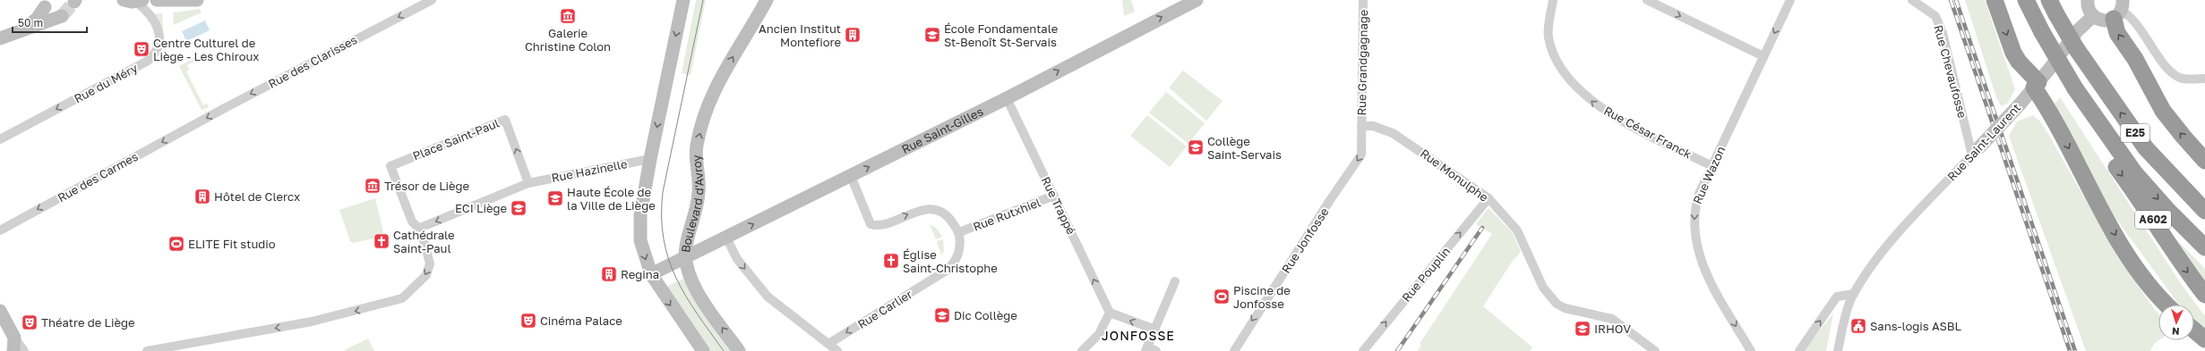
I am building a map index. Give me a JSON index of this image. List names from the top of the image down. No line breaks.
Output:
{"streets":{"highway":["E25","A602"],"street":["Rue des Clarisses","Rue Grandgagnage","Rue Chevaufosse","Rue du Méry","Rue Saint-Gilles","Rue César Franck","Place Saint-Paul","Rue Saint-Laurent","Rue Hazinelle","Rue Monulphe","Rue Wazon","Rue des Carmes","Boulevard d'Avroy","Rue Trappé","Rue Rutxhiel","Rue Jonfosse","Rue Pouplin","Rue Carlier"]},"crossings":[["Rue des Clarisses","Rue des Carmes"],["Rue Grandgagnage","Rue Monulphe"],["Rue Grandgagnage","Rue Jonfosse"],["Rue Chevaufosse","Rue Saint-Laurent"],["Rue Saint-Gilles","Boulevard d'Avroy"],["Rue Saint-Gilles","Rue Trappé"],["Rue César Franck","Rue Wazon"],["E25","A602"],["Place Saint-Paul","Rue Hazinelle"],["Rue Monulphe","Rue Jonfosse"],["Rue Monulphe","Rue Pouplin"],["Rue Trappé","Rue Rutxhiel"],["Rue Rutxhiel","Rue Carlier"]],"one_way":["Rue des Clarisses","Rue du Méry","Rue Saint-Gilles","Rue César Franck","Rue Wazon","Rue des Carmes","Rue Trappé","Rue Jonfosse","Rue Pouplin","Rue Carlier"],"districts":["JONFOSSE"],"places":{"museum":["Galerie Christine Colon","Trésor de Liège"],"building":["Ancien Institut Montefiore","Hôtel de Clercx","Regina"],"school or university":["École Fondamentale St-Benoît St-Servais","Collège Saint-Servais","Haute École de la Ville de Liège","ECI Liège","Dic Collège","IRHOV"],"theatre":["Centre Culturel de Liège - Les Chiroux","Cinéma Palace","Théatre de Liège"],"church":["Cathédrale Saint-Paul","Église Saint-Christophe"],"sports":["ELITE Fit studio","Piscine de Jonfosse"],"public building":["Sans-logis ASBL"]},"scale_bar":"50 m","north":"bottom"}
